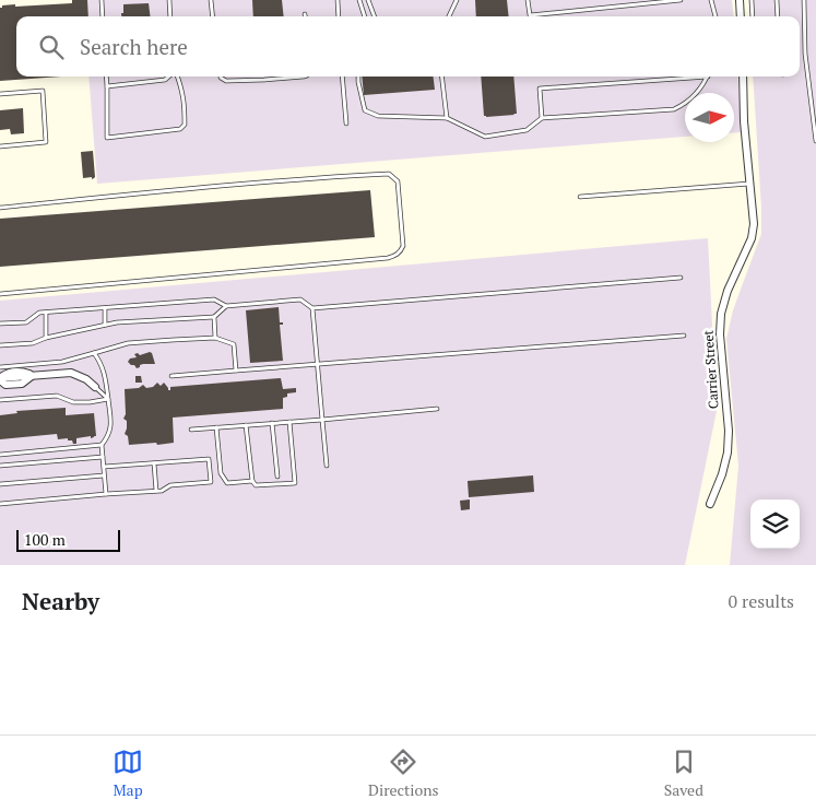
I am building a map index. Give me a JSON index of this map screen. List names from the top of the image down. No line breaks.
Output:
{"streets":{"street":["Carrier Street"]},"scale_bar":"100 m","north":"right","page":{"search":"Search here","scale":"100 m","heading":["Nearby","0 results"],"nav":["Map","Directions","Saved"]}}
